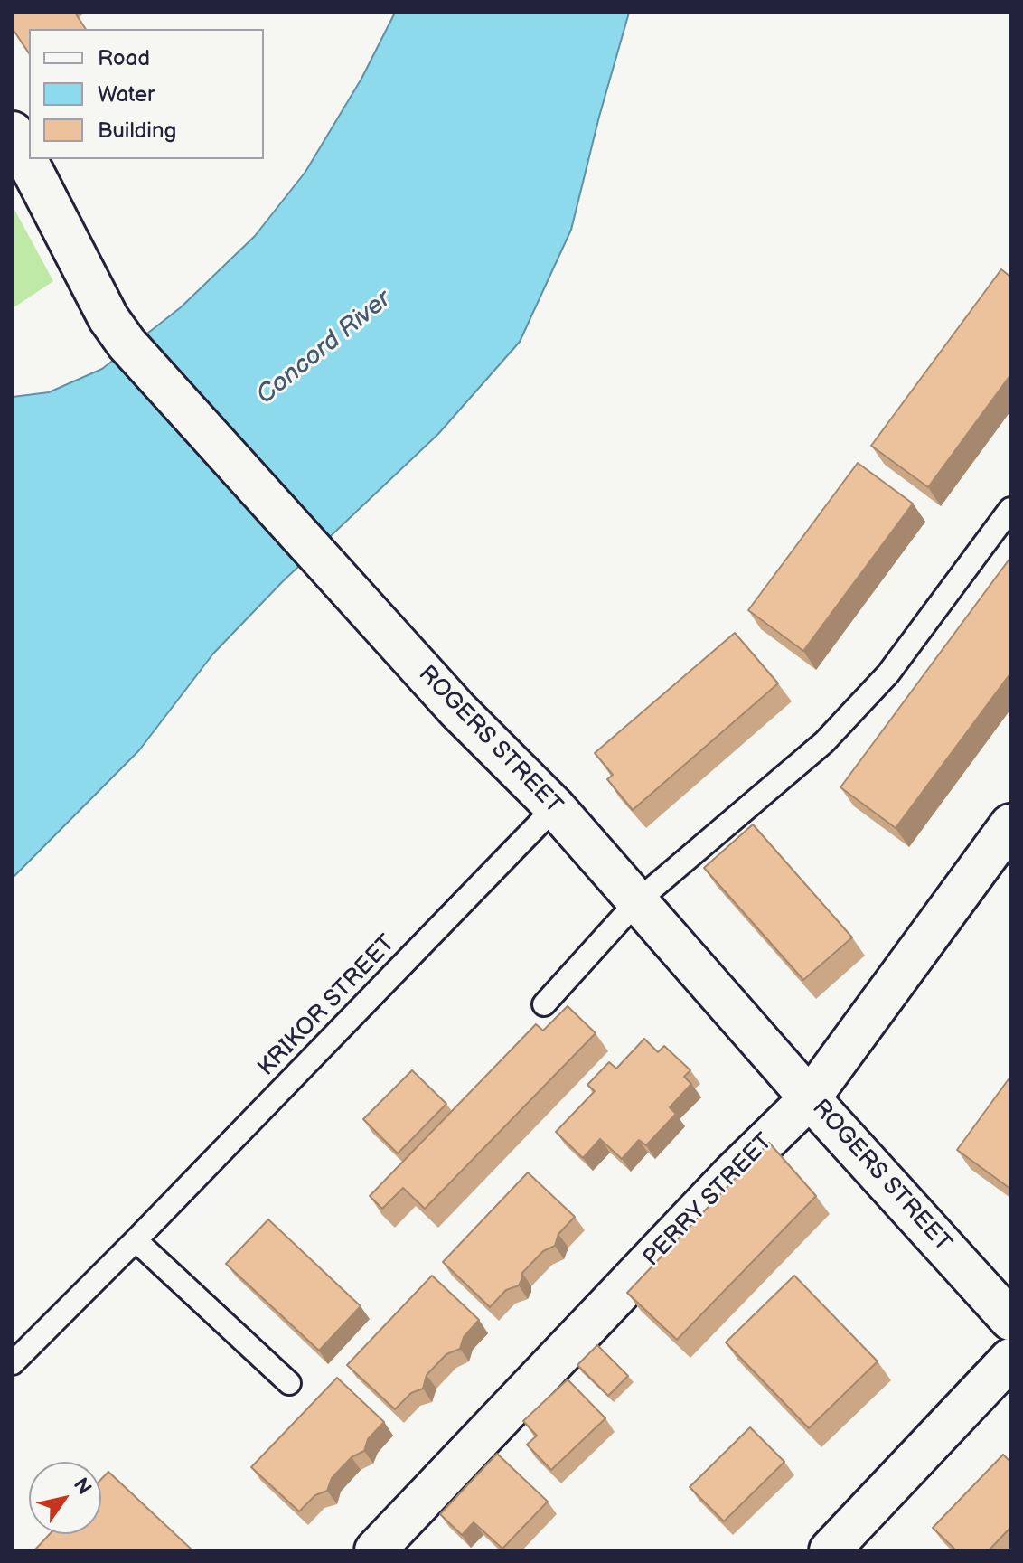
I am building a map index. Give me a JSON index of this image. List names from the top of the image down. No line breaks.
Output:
{"streets":{"street":["ROGERS STREET","PERRY STREET"],"lane":["KRIKOR STREET"]},"crossings":[["ROGERS STREET","KRIKOR STREET"],["ROGERS STREET","PERRY STREET"]],"water":["Concord River"],"legend":["Road","Water","Building"],"north":"top right"}
